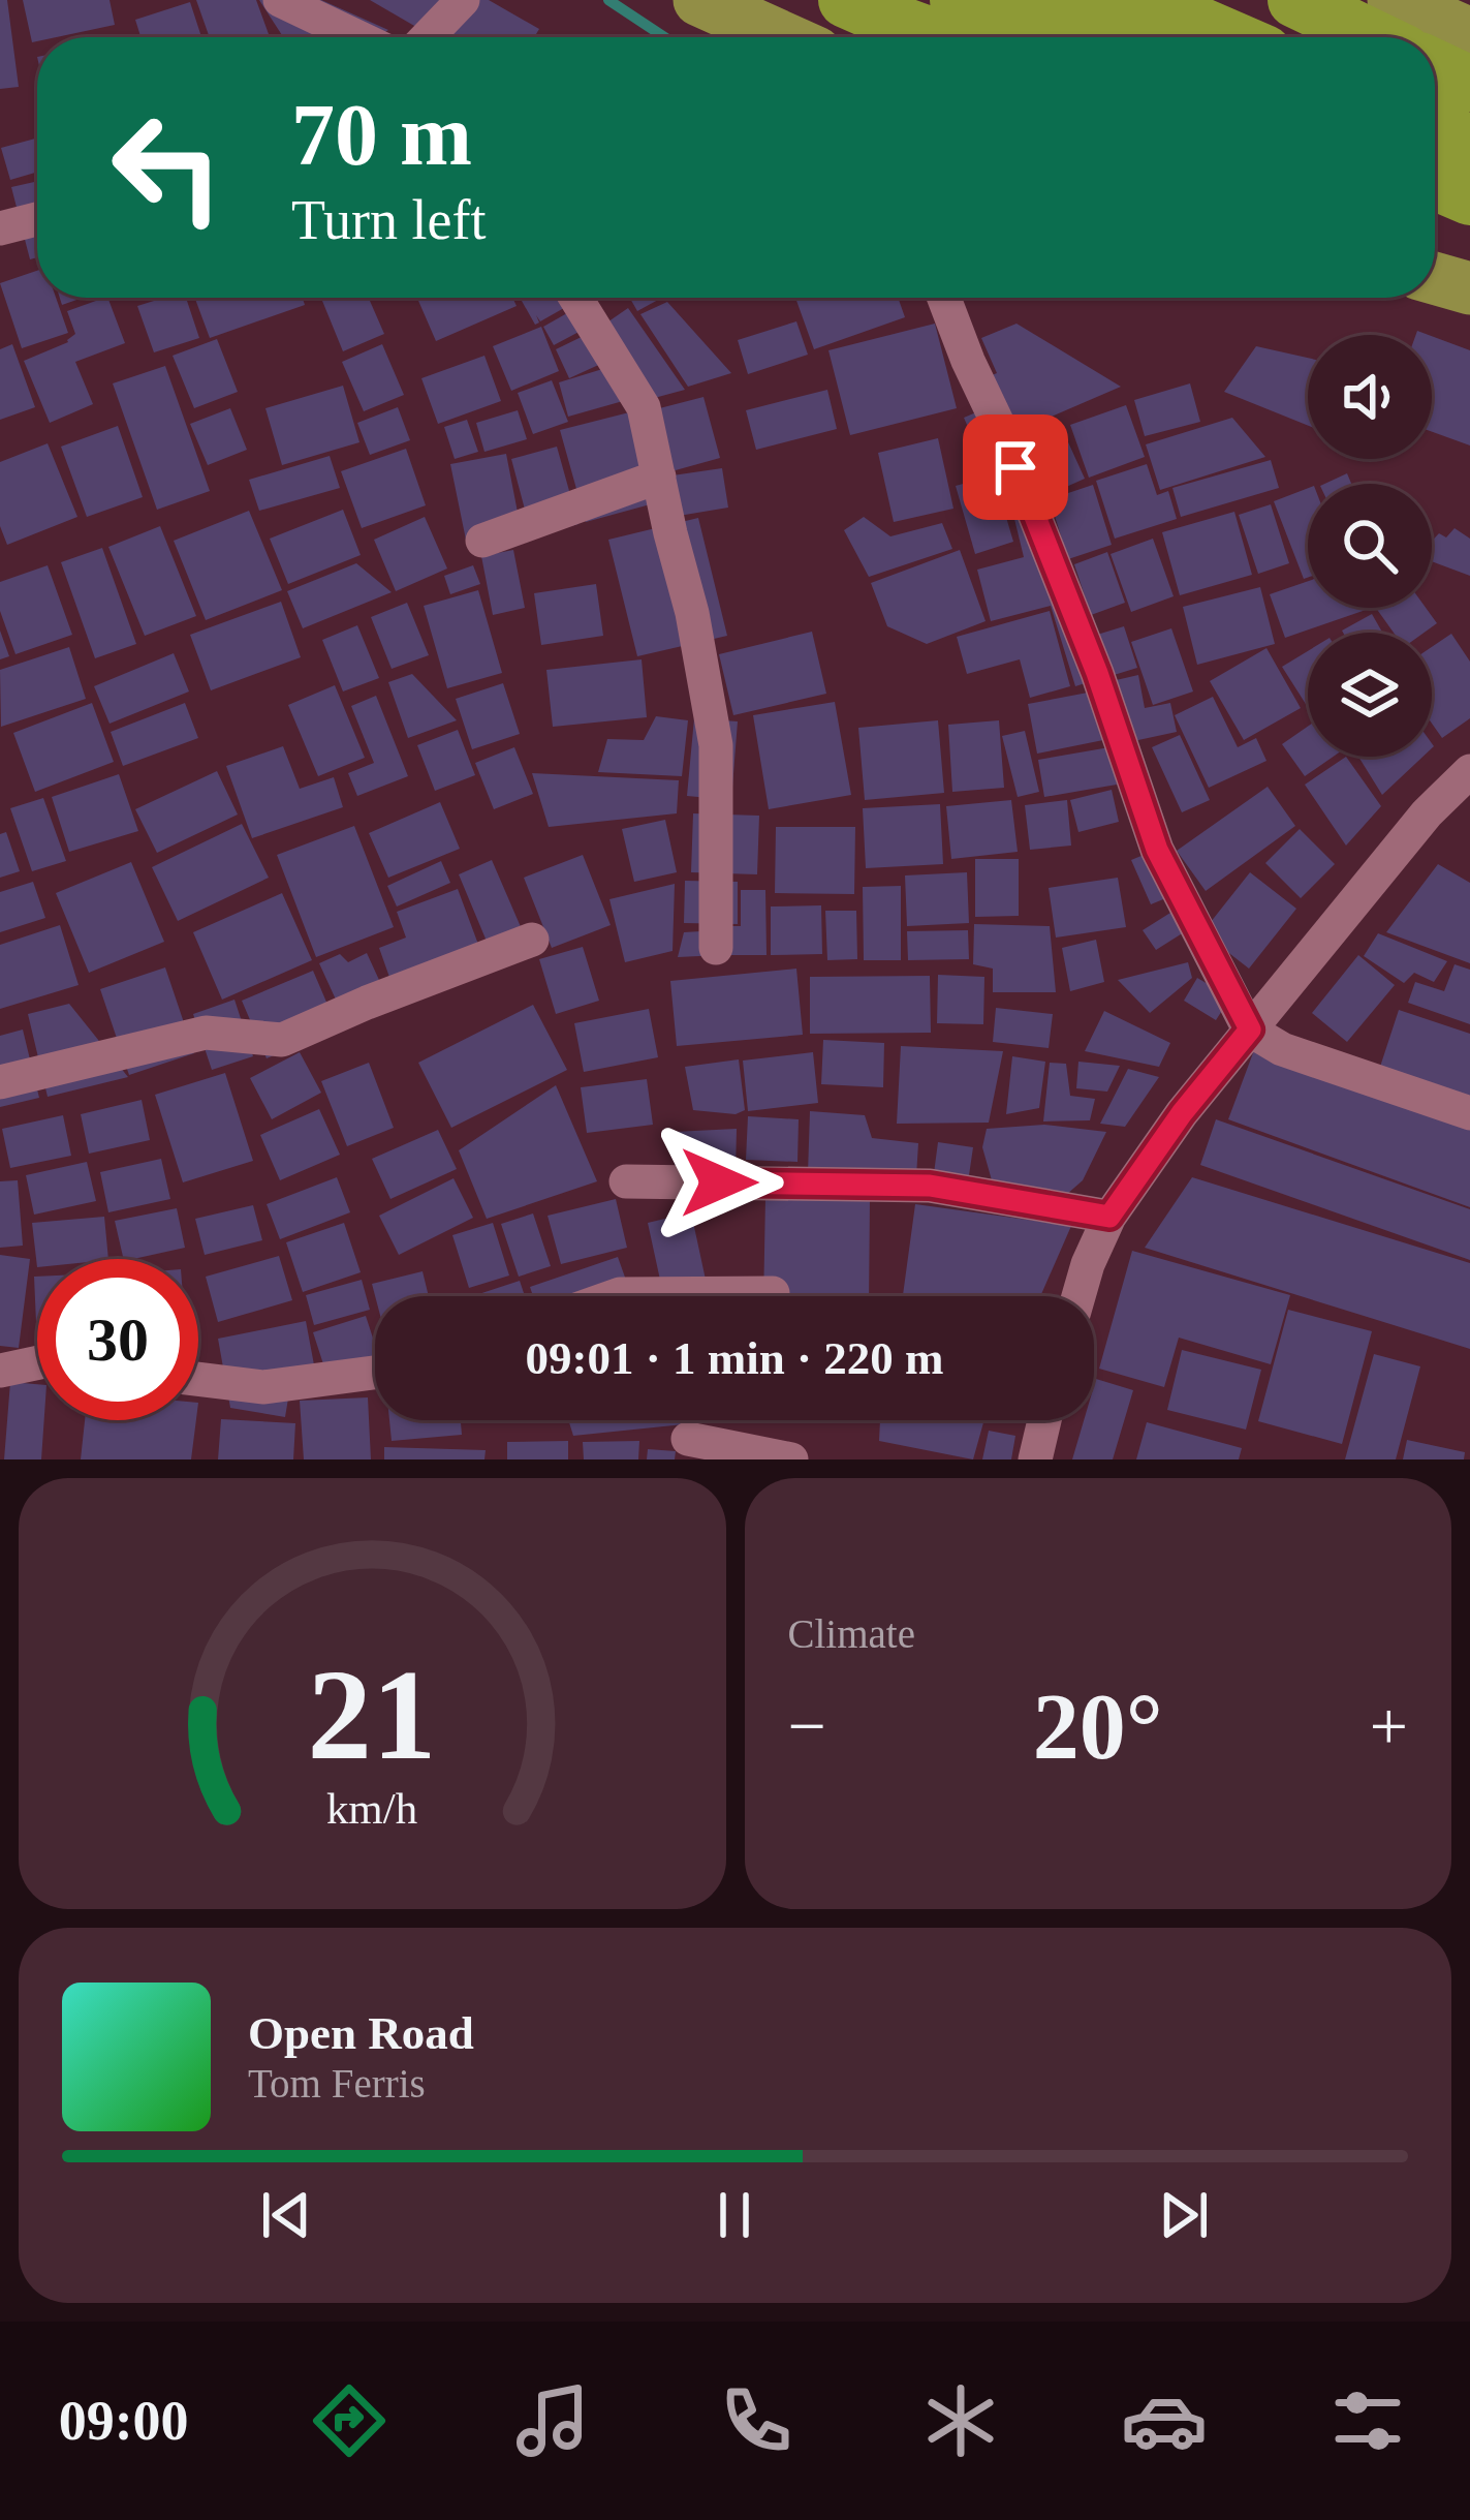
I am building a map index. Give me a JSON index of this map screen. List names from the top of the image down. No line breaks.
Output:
{"page":{"turn":["70 m","Turn left"],"limit":"30","trip":"09:01 · 1 min · 220 m","tile":"Climate","heat":["−","20°","+"],"song":["Open Road","Tom Ferris"],"tabs":"09:00","gauge":["21","km/h"]}}
